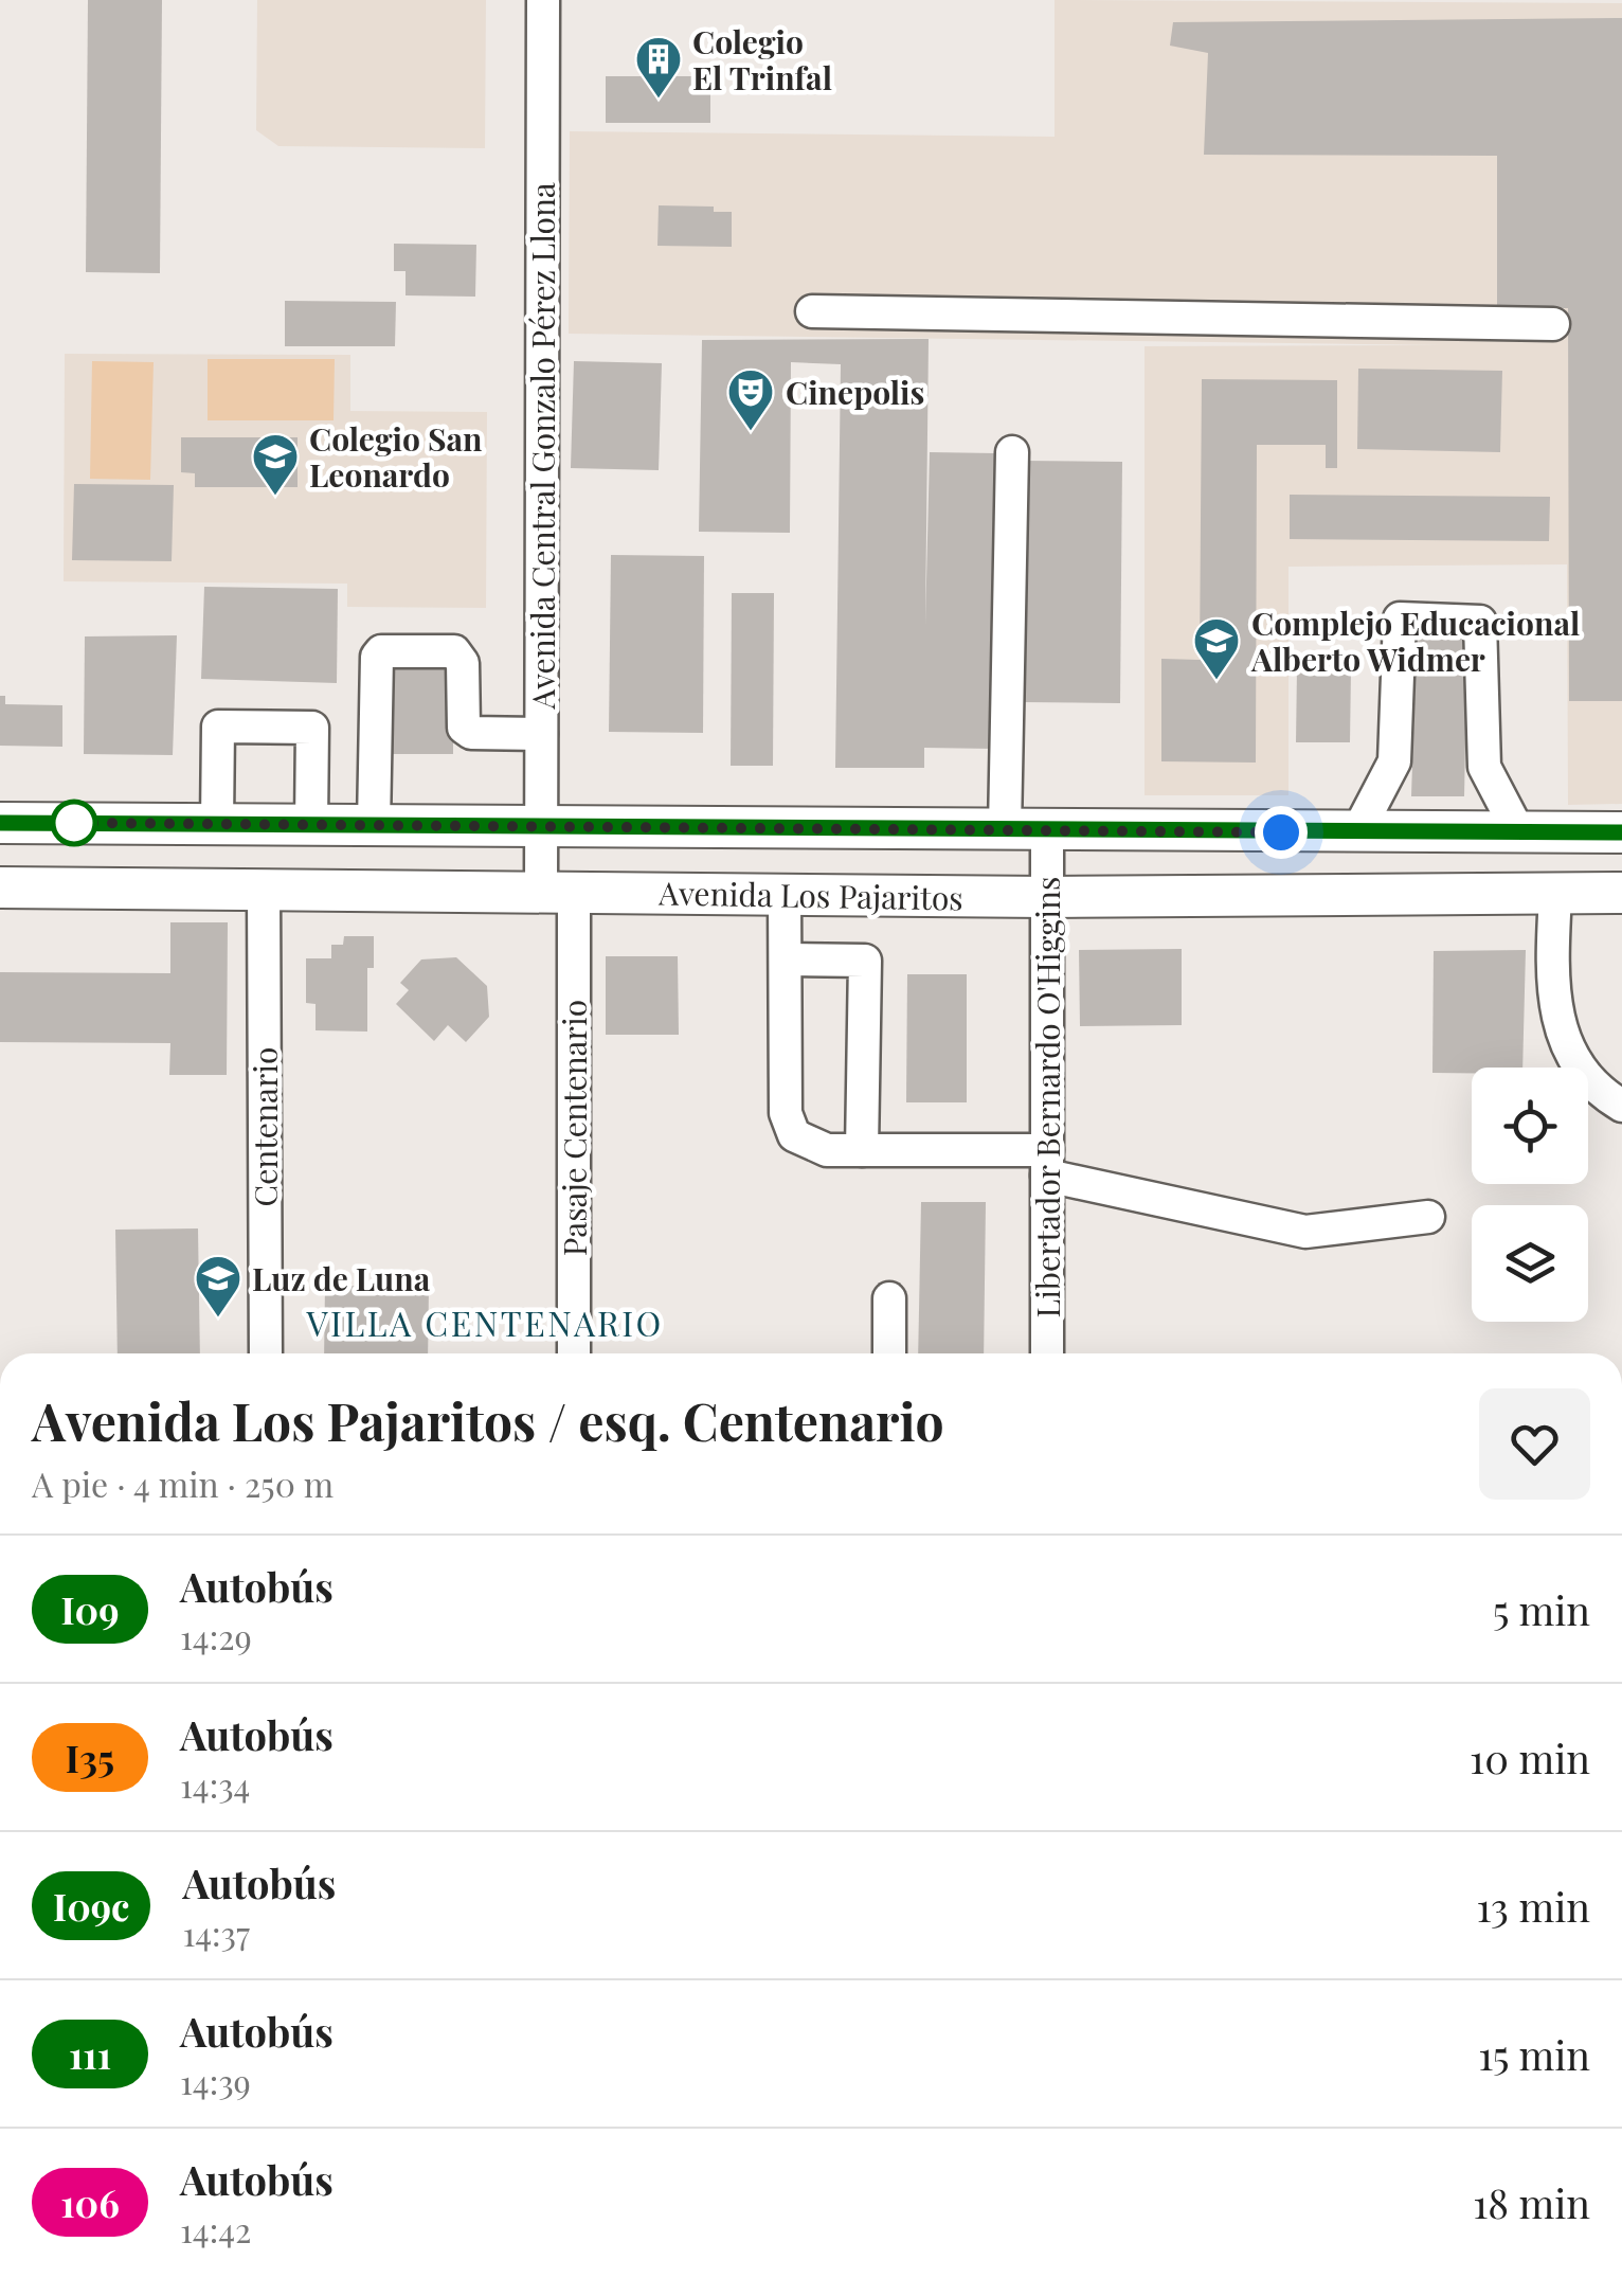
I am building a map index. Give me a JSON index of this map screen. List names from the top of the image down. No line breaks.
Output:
{"streets":{"main road":["Avenida Los Pajaritos"],"street":["Avenida Central Gonzalo Pérez Llona","Libertador Bernardo O'Higgins","Centenario","Pasaje Centenario"]},"crossings":[["Avenida Central Gonzalo Pérez Llona","Avenida Los Pajaritos"],["Avenida Central Gonzalo Pérez Llona","Pasaje Centenario"],["Avenida Los Pajaritos","Libertador Bernardo O'Higgins"],["Avenida Los Pajaritos","Centenario"],["Avenida Los Pajaritos","Pasaje Centenario"]],"districts":["VILLA CENTENARIO"],"places":{"building":["Colegio El Trinfal"],"theatre":["Cinepolis"],"school or university":["Colegio San Leonardo","Complejo Educacional Alberto Widmer","Luz de Luna"]},"lines":["bus line I09"],"page":{"heading":["Avenida Los Pajaritos / esq. Centenario","A pie · 4 min · 250 m"],"list":[{"mark":"I09","name":"Autobús","note":"14:29","value":"5 min"},{"mark":"I35","name":"Autobús","note":"14:34","value":"10 min"},{"mark":"I09c","name":"Autobús","note":"14:37","value":"13 min"},{"mark":"111","name":"Autobús","note":"14:39","value":"15 min"},{"mark":"106","name":"Autobús","note":"14:42","value":"18 min"}]}}
